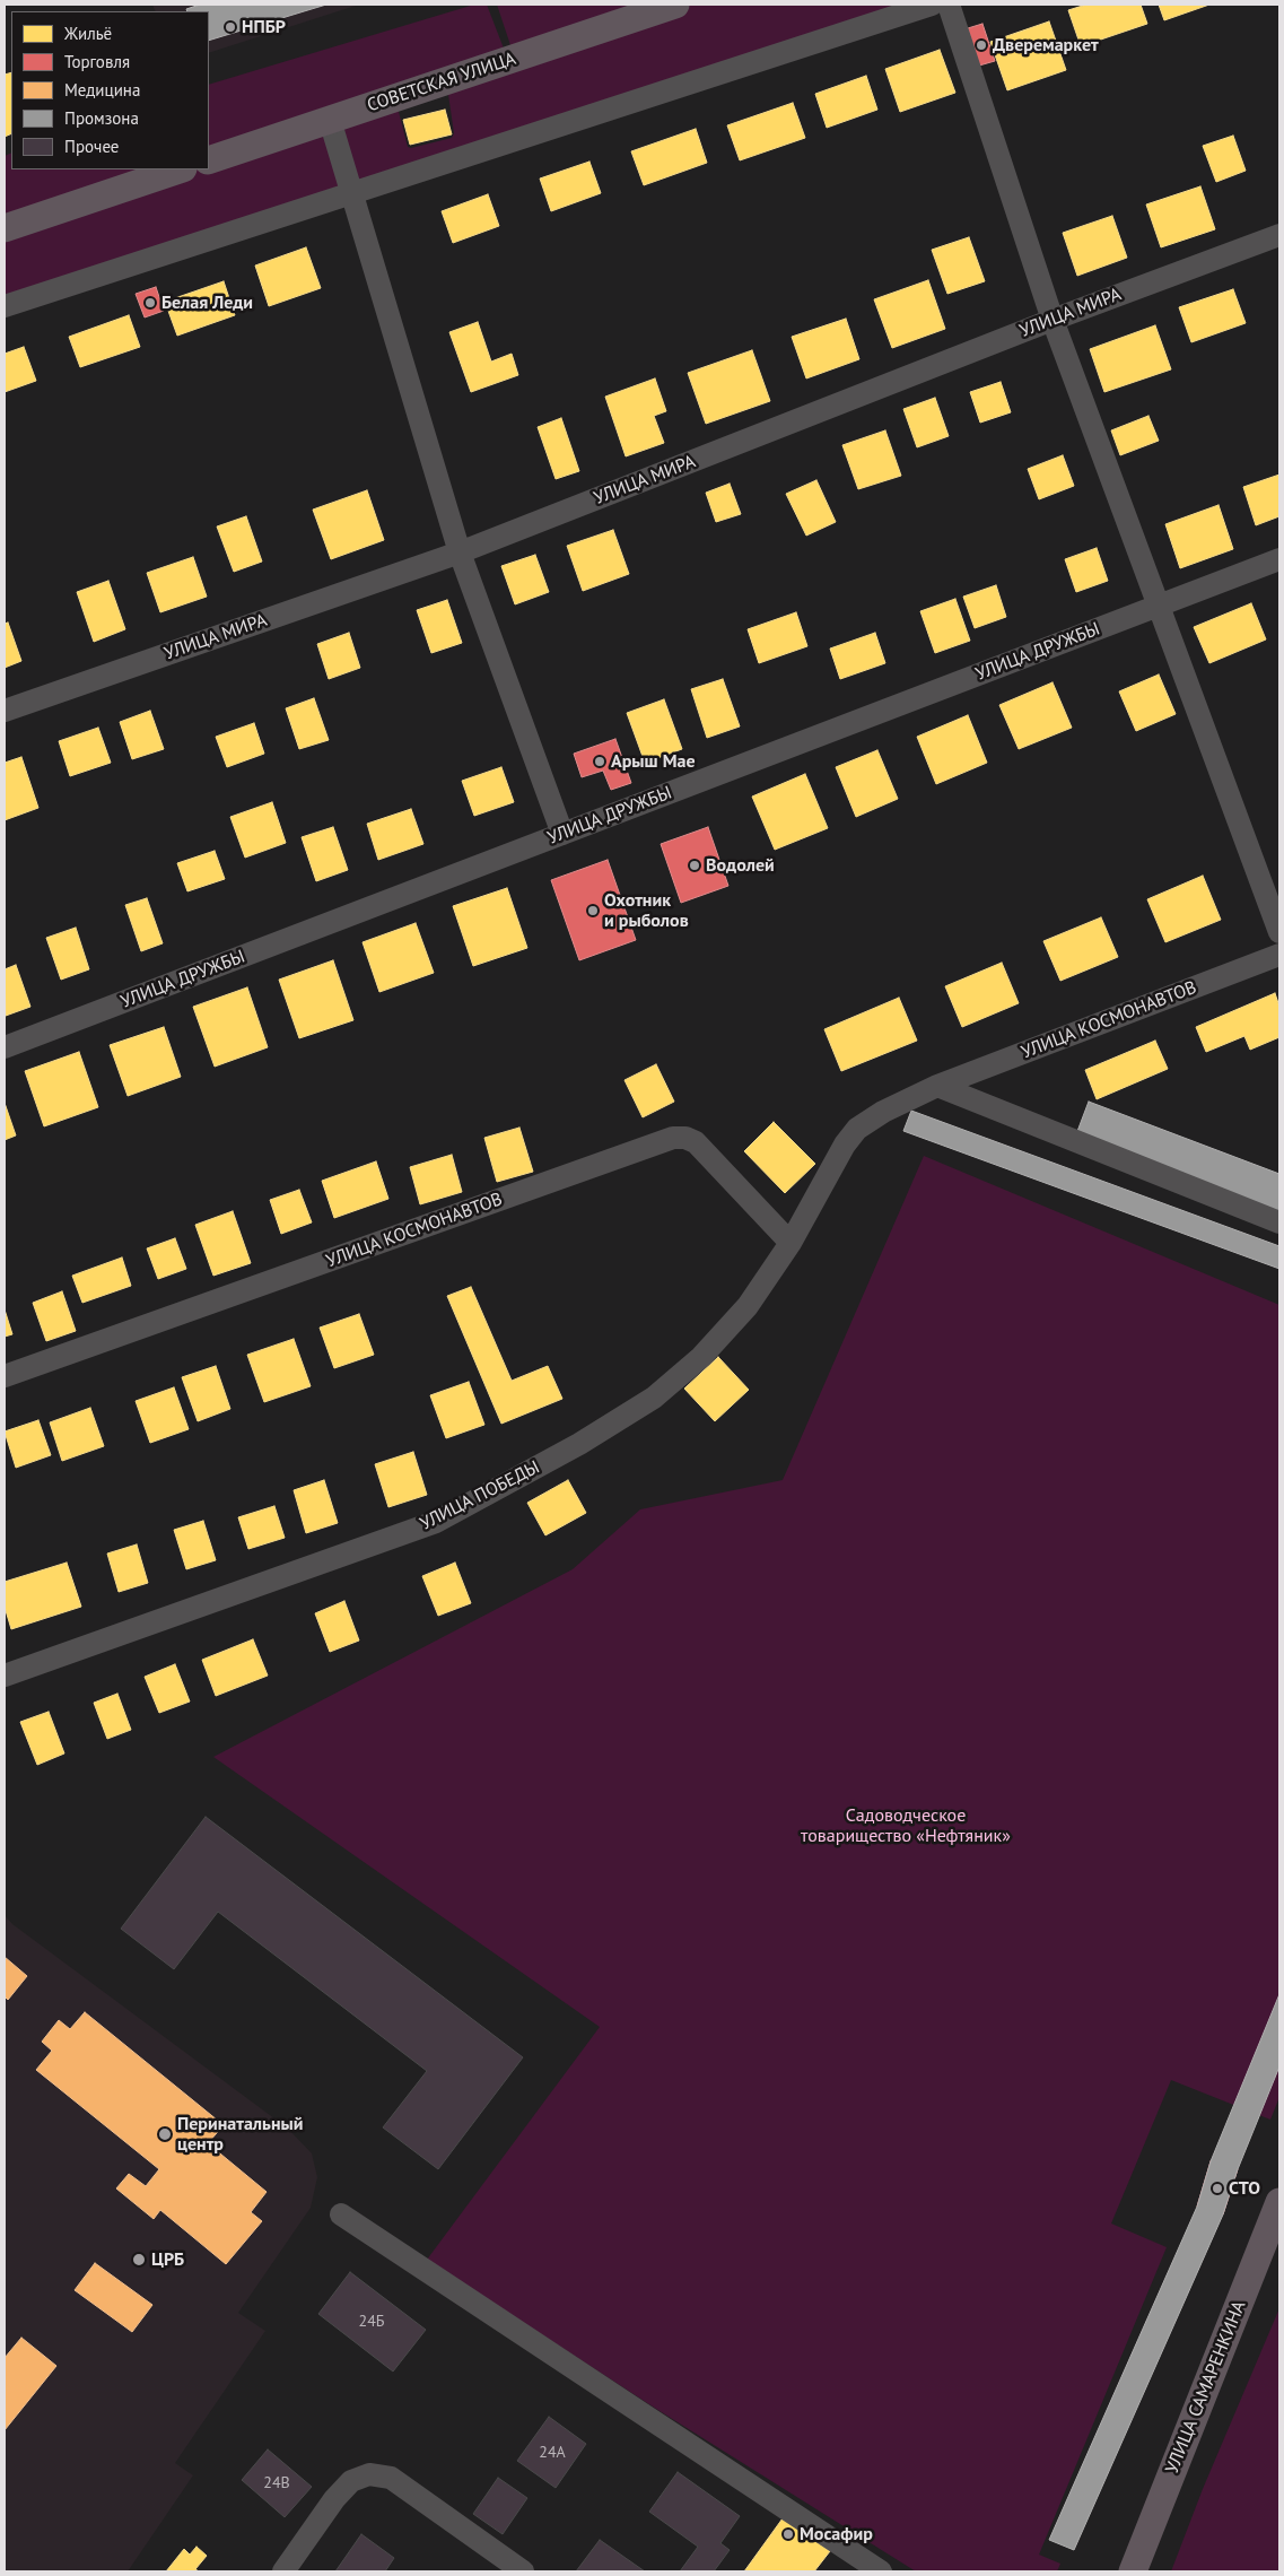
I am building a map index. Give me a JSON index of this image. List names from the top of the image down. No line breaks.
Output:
{"streets":{"main road":["СОВЕТСКАЯ УЛИЦА","УЛИЦА САМАРЕНКИНА"],"street":["УЛИЦА МИРА","УЛИЦА ДРУЖБЫ","УЛИЦА КОСМОНАВТОВ","УЛИЦА ПОБЕДЫ"]},"crossings":[["УЛИЦА КОСМОНАВТОВ","УЛИЦА ПОБЕДЫ"]],"parks":["Садоводческое товарищество «Нефтяник»"],"places":["НПБР","Дверемаркет","Белая Леди","Арыш Мае","Водолей","Охотник и рыболов","Перинатальный центр","СТО","ЦРБ","Мосафир"],"house_numbers":["24Б","24А","24В"],"legend":["Жильё","Торговля","Медицина","Промзона","Прочее"]}
